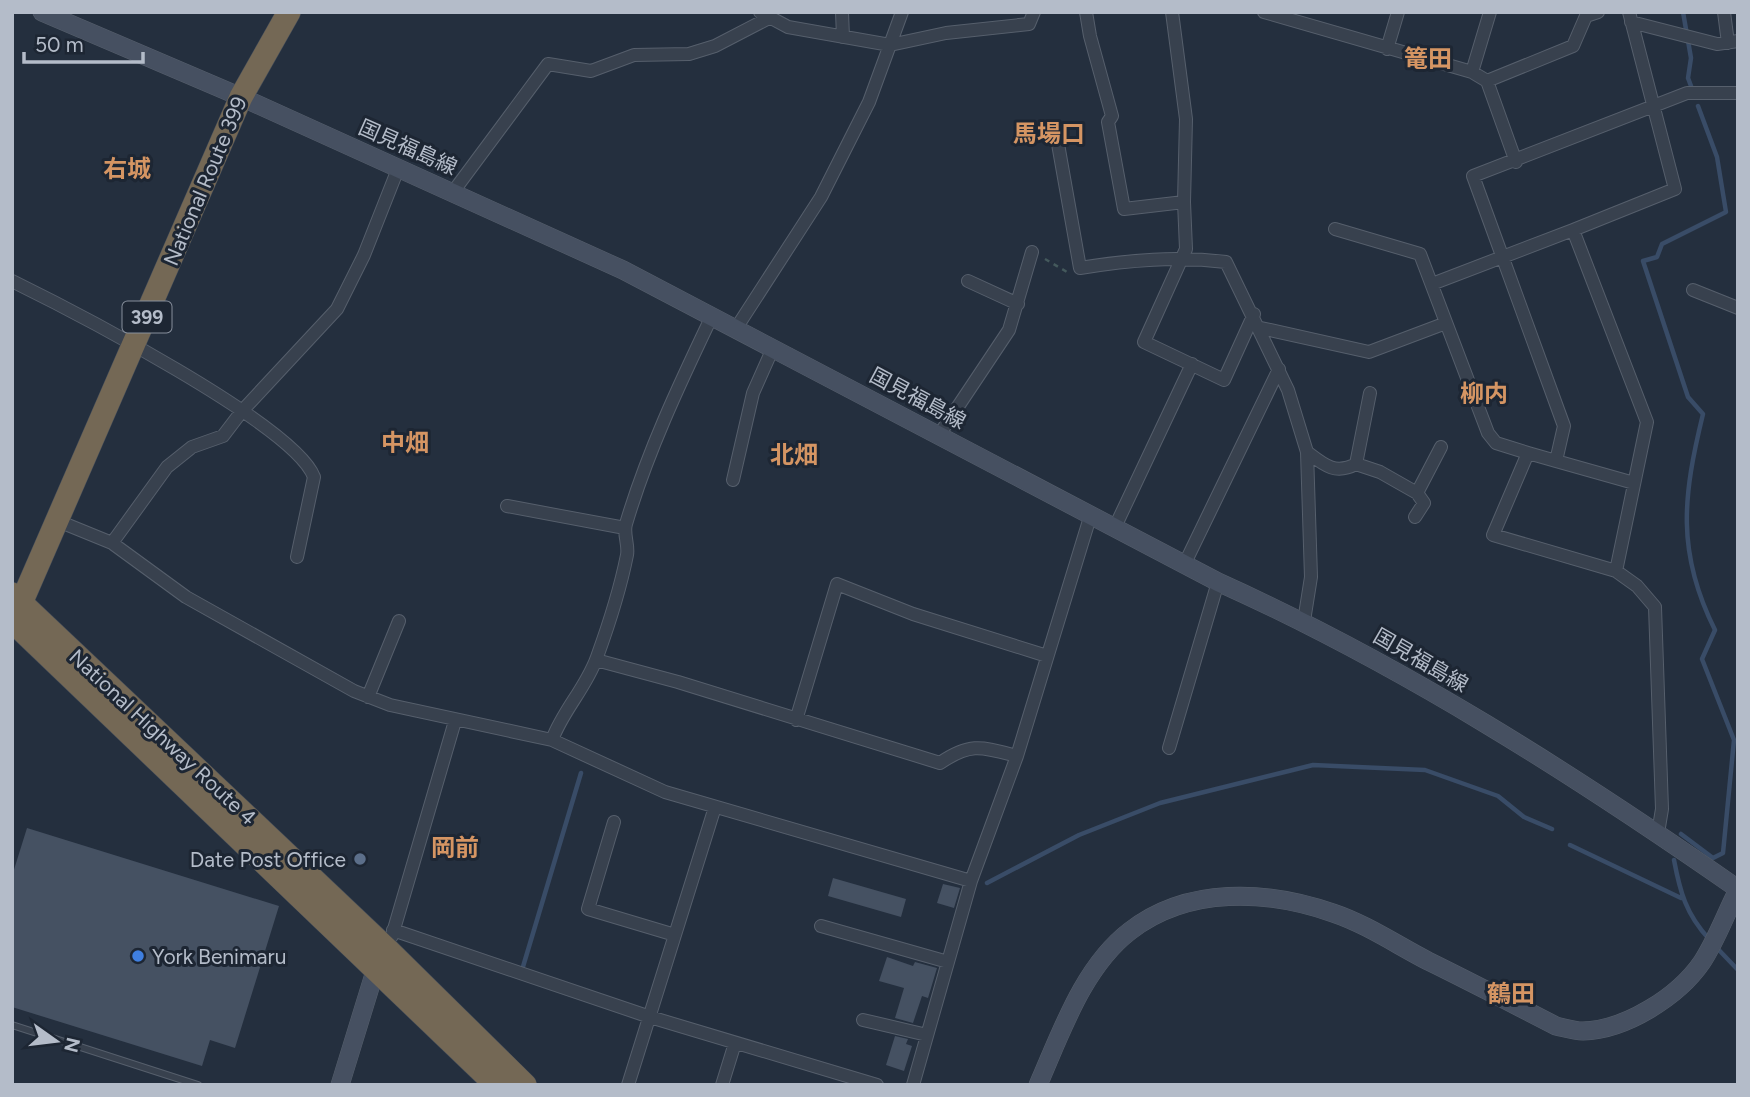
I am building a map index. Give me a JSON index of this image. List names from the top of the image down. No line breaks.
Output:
{"streets":{"highway":["National Route 399","399","National Highway Route 4"],"main road":["国見福島線"]},"crossings":[["国見福島線","National Route 399"],["National Route 399","National Highway Route 4"]],"districts":["篭田","馬場口","右城","柳内","中畑","北畑","岡前","鶴田"],"places":["Date Post Office","York Benimaru"],"scale_bar":"50 m","north":"right"}
